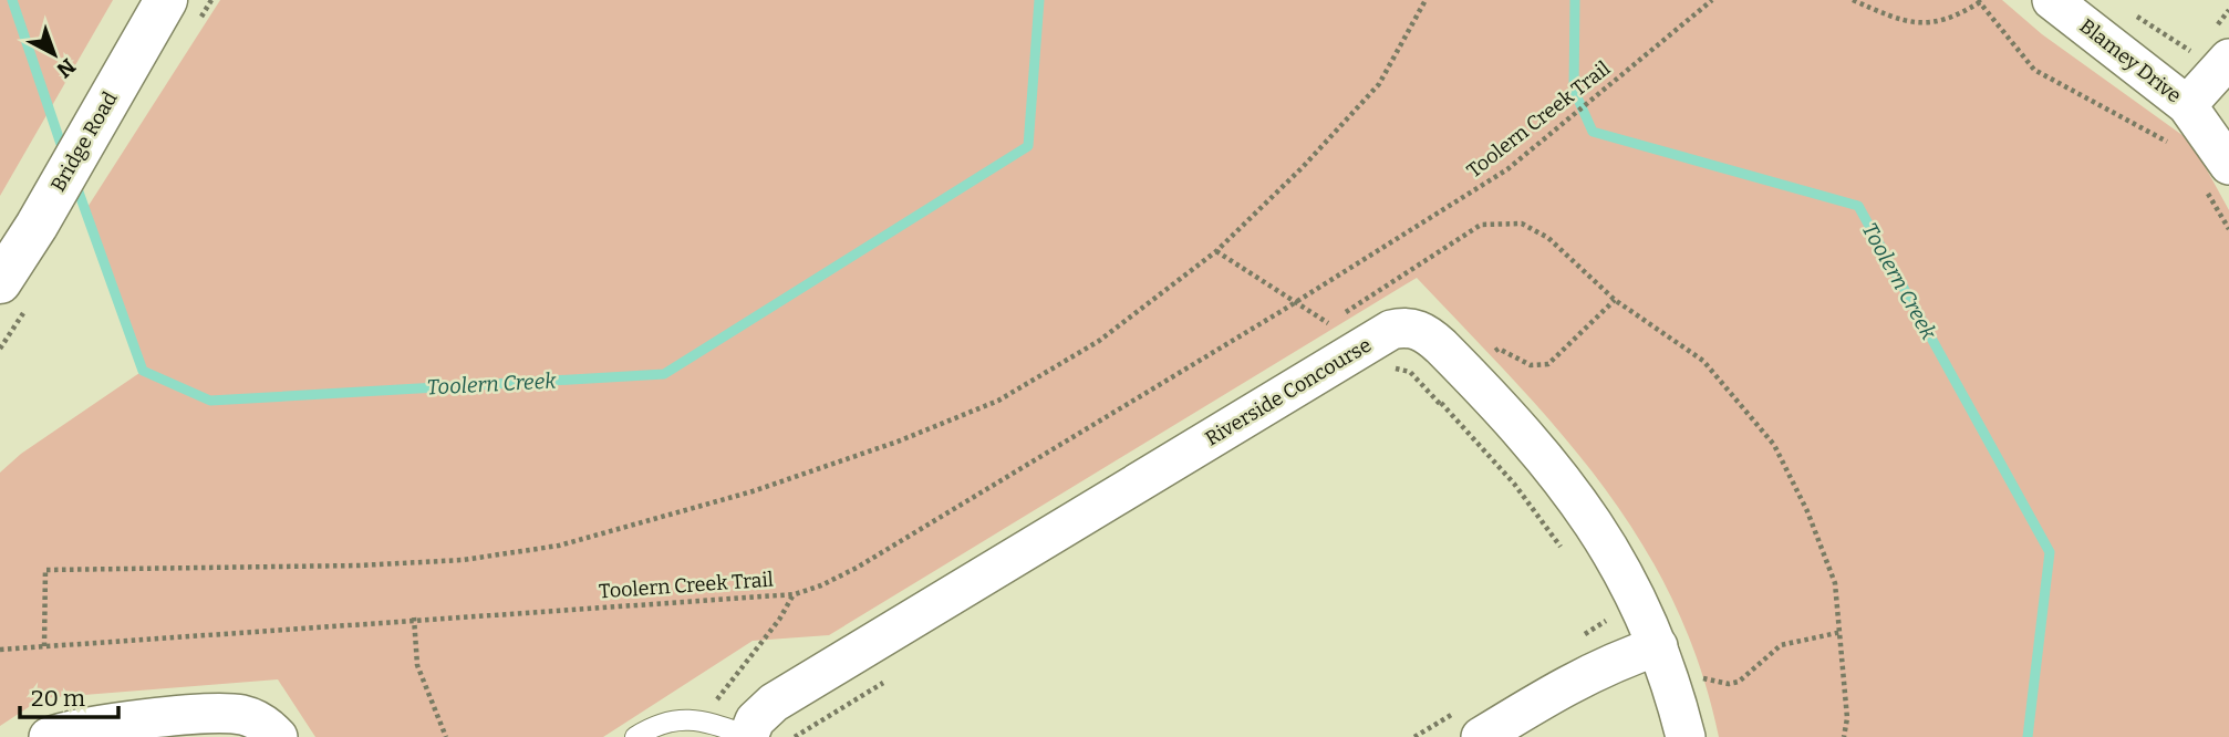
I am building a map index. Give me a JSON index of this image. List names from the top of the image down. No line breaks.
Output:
{"streets":{"street":["Blamey Drive","Bridge Road","Riverside Concourse"],"path":["Toolern Creek Trail"]},"water":["Toolern Creek"],"scale_bar":"20 m","north":"bottom right"}
